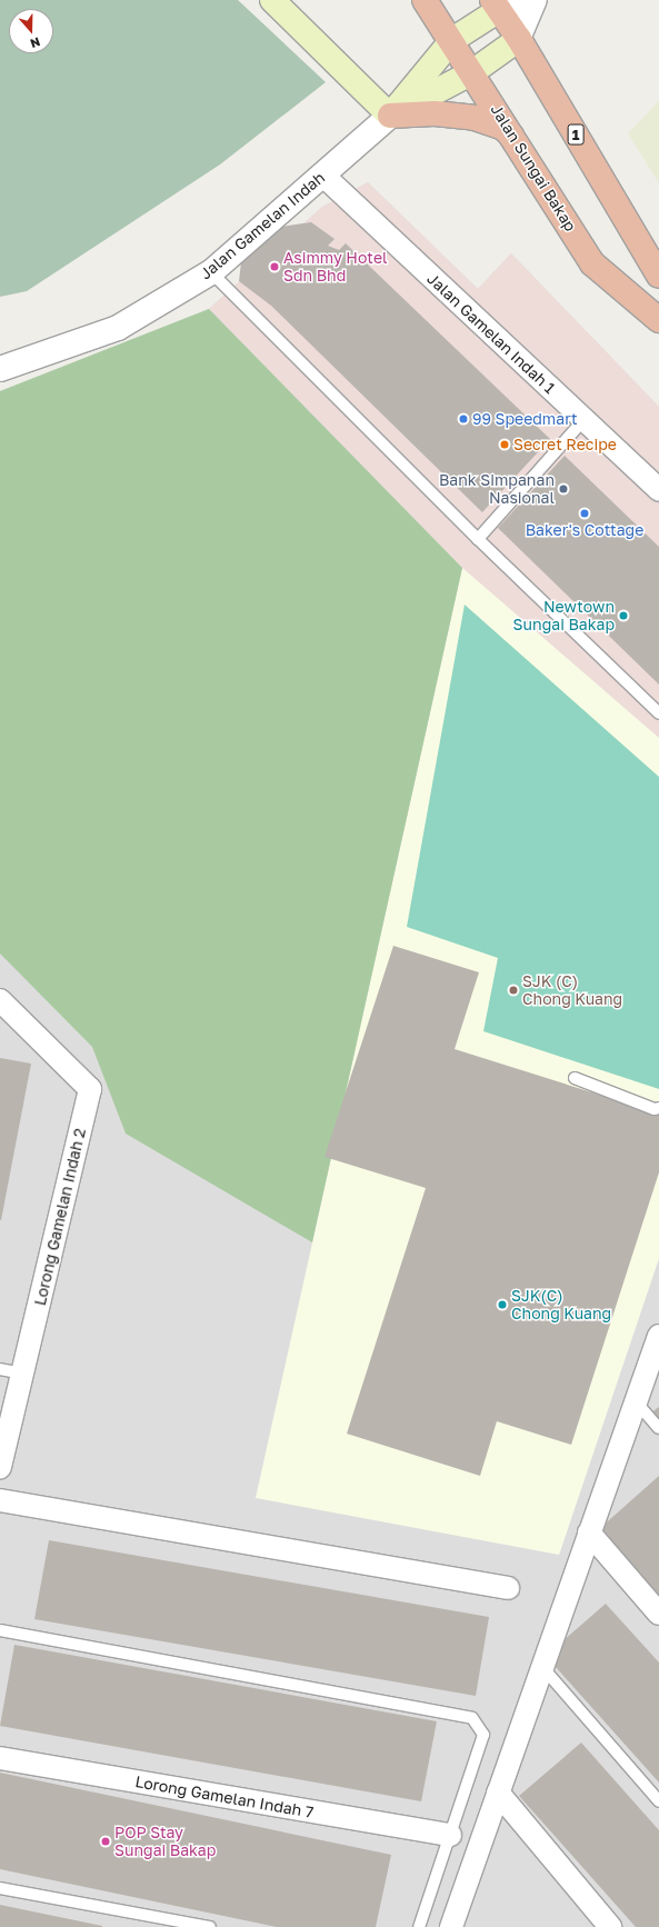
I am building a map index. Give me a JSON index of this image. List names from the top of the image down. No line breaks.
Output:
{"streets":{"highway":["1","Jalan Sungai Bakap"],"main road":["Jalan Gamelan Indah"],"street":["Jalan Gamelan Indah 1","Lorong Gamelan Indah 2","Lorong Gamelan Indah 7"]},"crossings":[["1","Jalan Gamelan Indah"],["Jalan Sungai Bakap","Jalan Gamelan Indah"],["Jalan Gamelan Indah","Jalan Gamelan Indah 1"]],"places":["Asimmy Hotel Sdn Bhd","99 Speedmart","Secret Recipe","Bank Simpanan Nasional","Baker's Cottage","Newtown Sungai Bakap","SJK (C) Chong Kuang","SJK(C) Chong Kuang","POP Stay Sungai Bakap"],"north":"bottom"}
